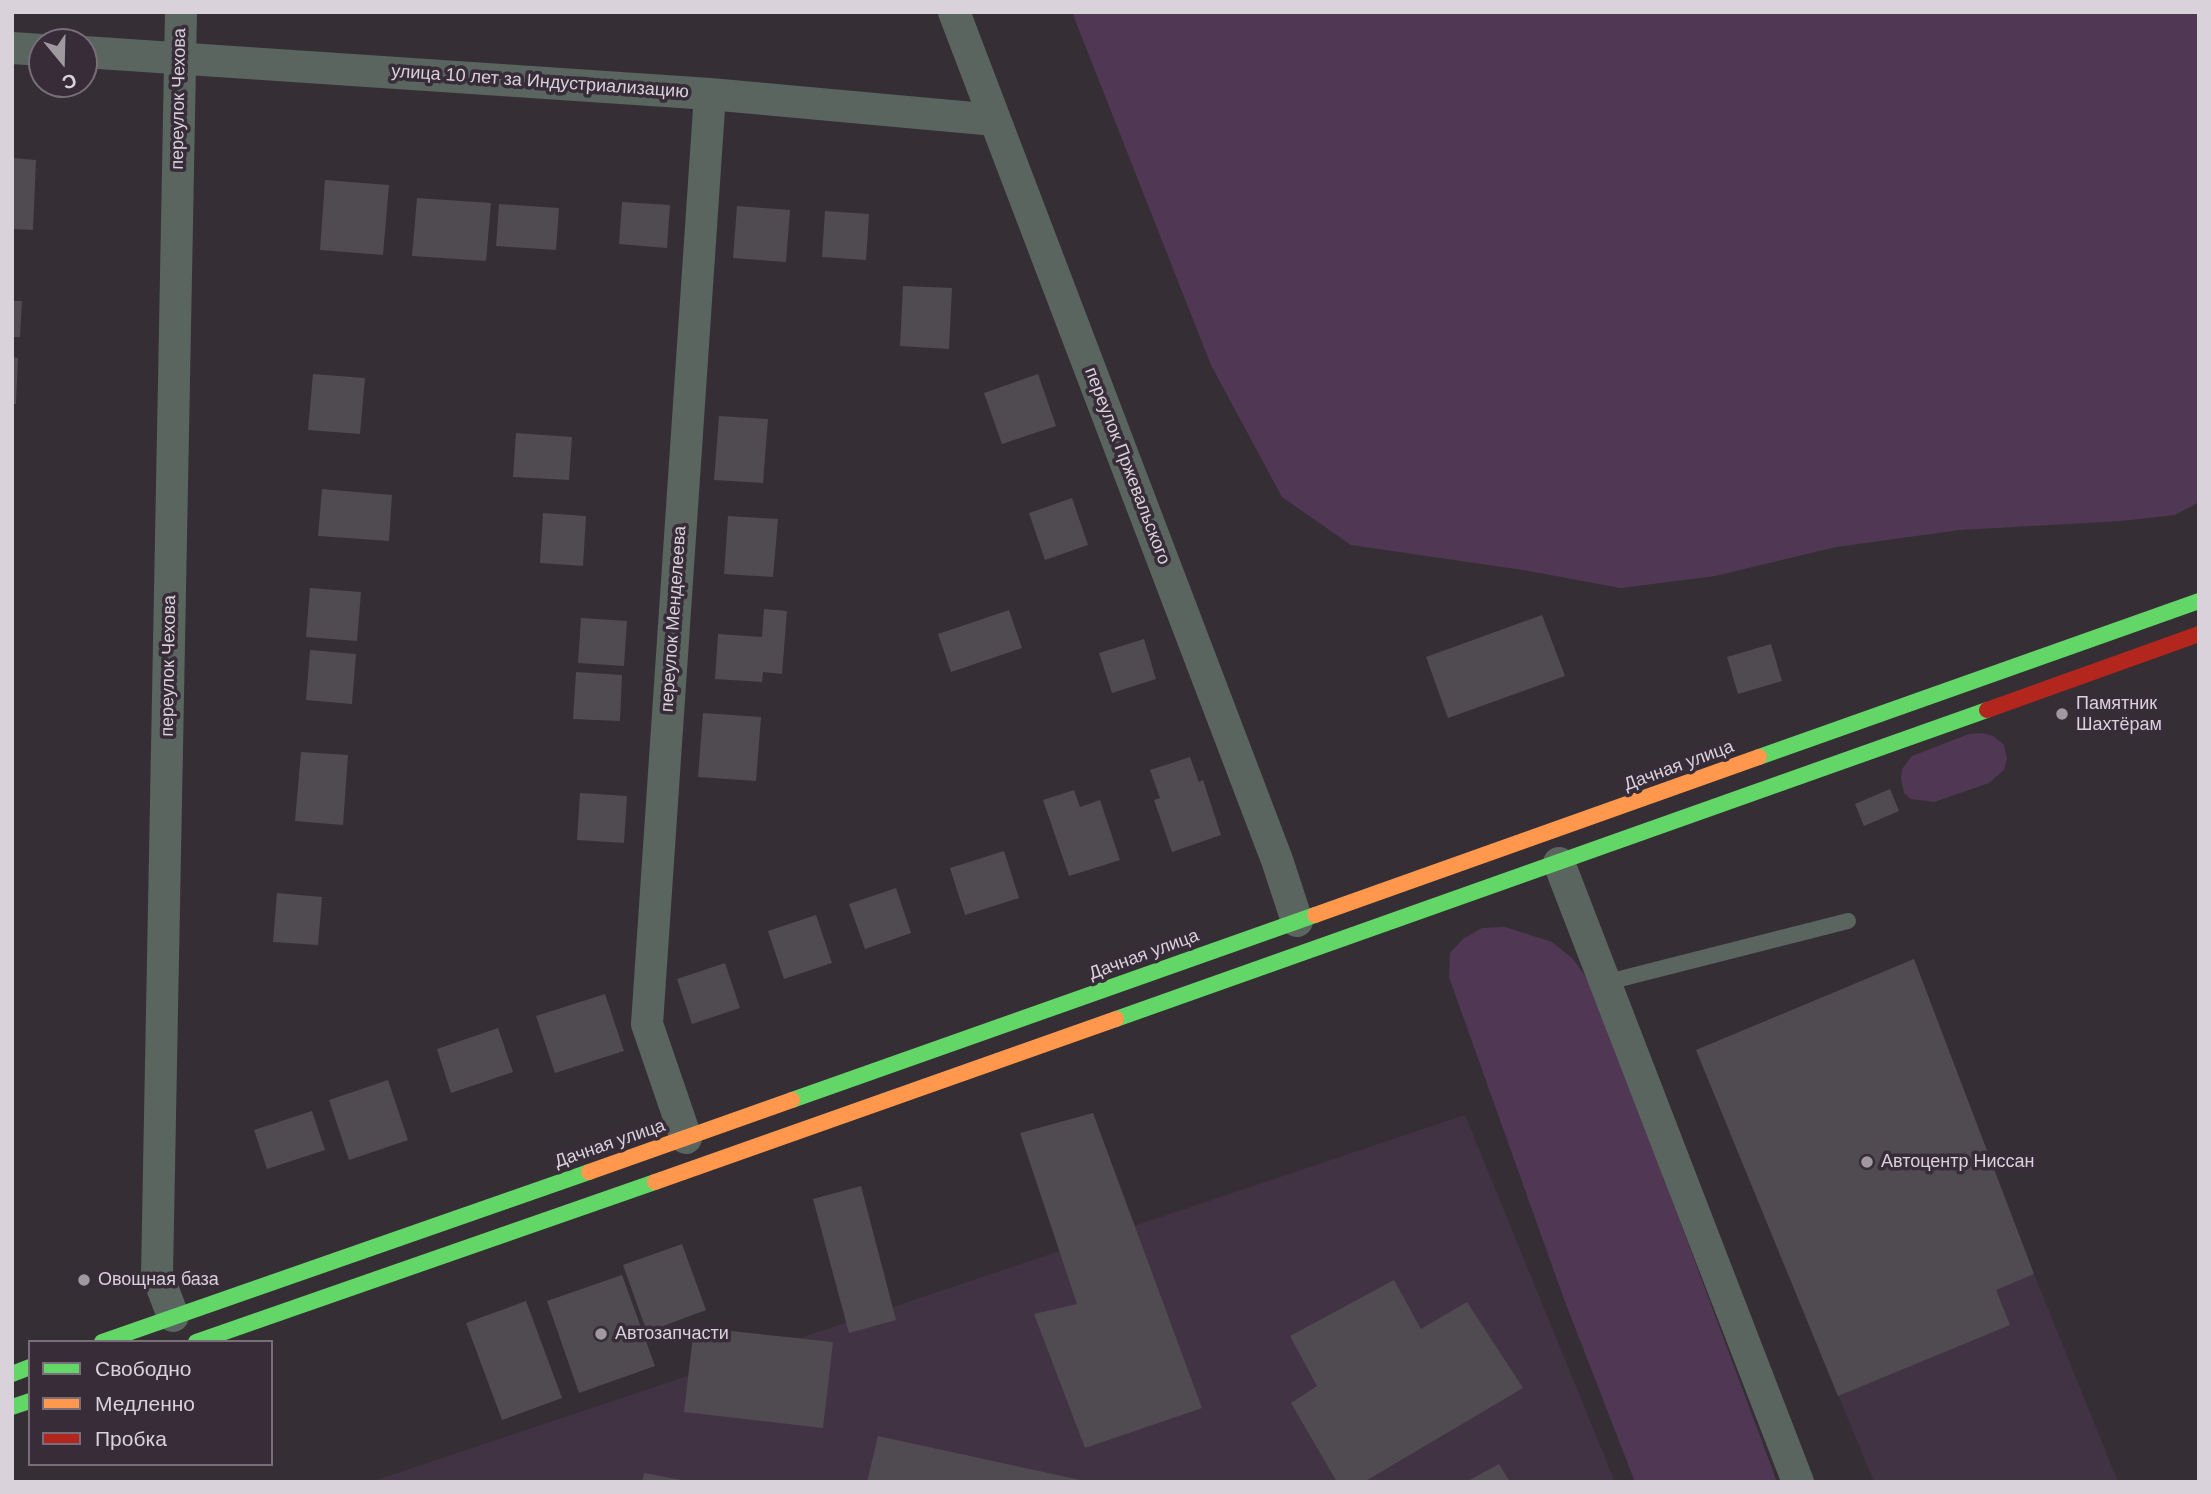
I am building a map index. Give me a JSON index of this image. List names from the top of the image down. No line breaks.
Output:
{"streets":{"main road":["Дачная улица"],"street":["улица 10 лет за Индустриализацию","переулок Чехова","переулок Пржевальского","переулок Менделеева"]},"crossings":[["улица 10 лет за Индустриализацию","переулок Чехова"],["улица 10 лет за Индустриализацию","переулок Пржевальского"],["улица 10 лет за Индустриализацию","переулок Менделеева"],["переулок Чехова","Дачная улица"],["переулок Пржевальского","Дачная улица"],["переулок Менделеева","Дачная улица"]],"places":["Памятник Шахтёрам","Автоцентр Ниссан","Овощная база","Автозапчасти"],"legend":["Свободно","Медленно","Пробка"],"north":"bottom"}
